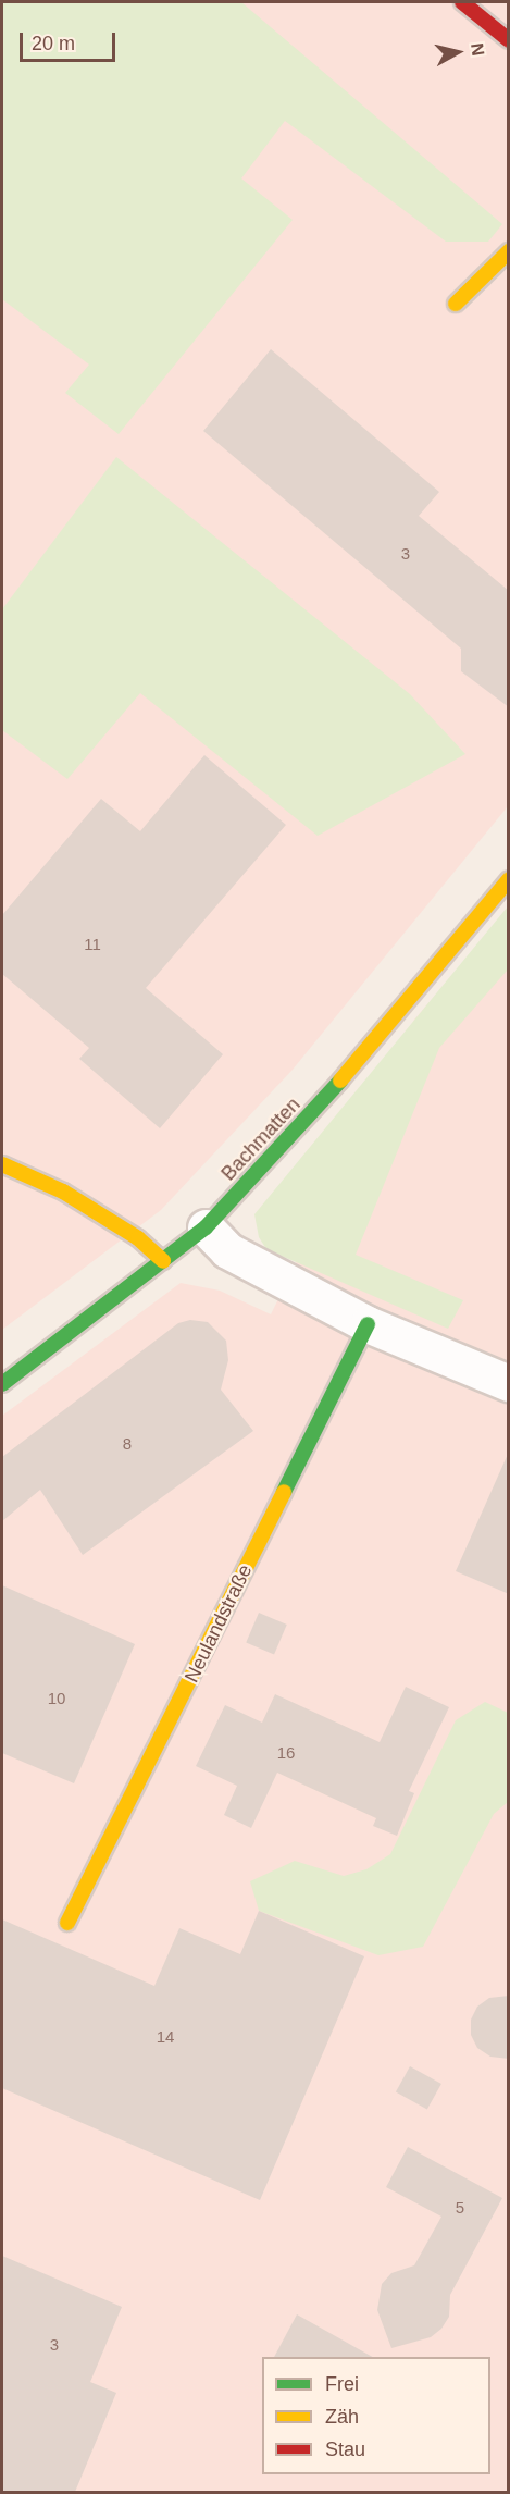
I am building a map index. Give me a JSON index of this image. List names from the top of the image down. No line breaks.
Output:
{"streets":{"street":["Bachmatten","Neulandstraße"]},"house_numbers":["3","11","8","10","16","14","5","3"],"legend":["Frei","Zäh","Stau"],"scale_bar":"20 m","north":"right"}
